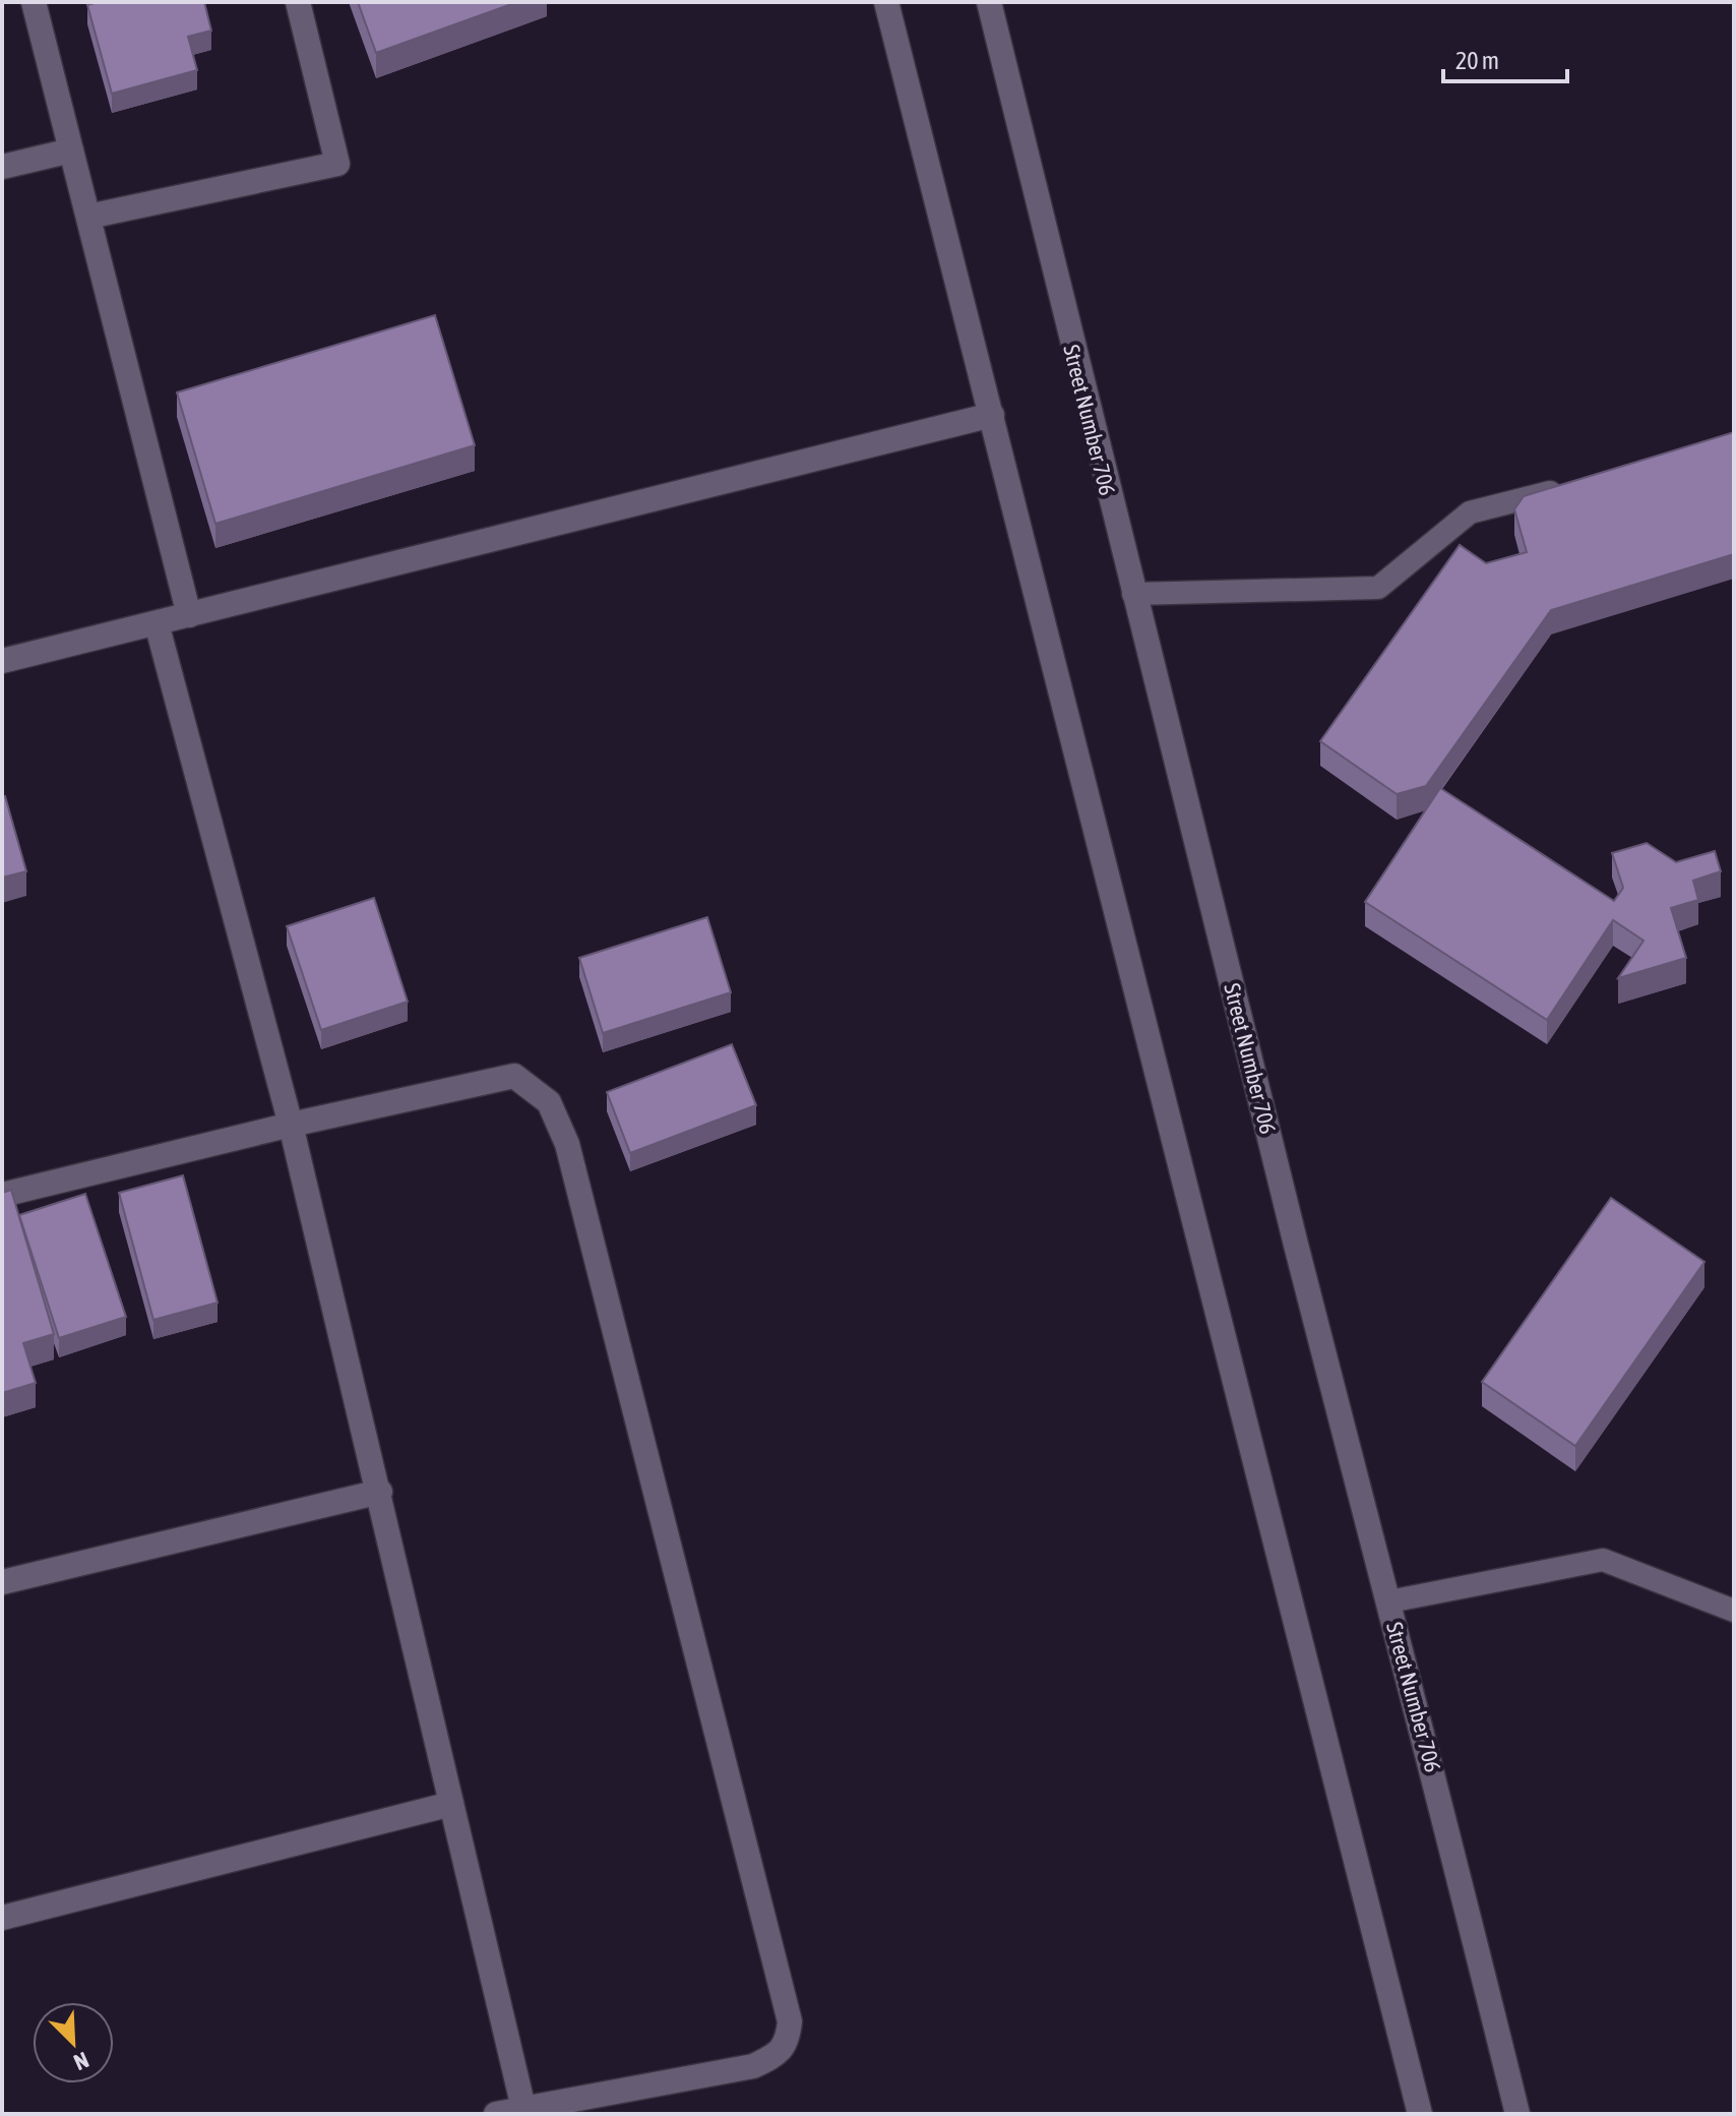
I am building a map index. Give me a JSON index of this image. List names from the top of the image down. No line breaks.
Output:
{"streets":{"street":["Street Number 706"]},"scale_bar":"20 m","north":"bottom right"}
